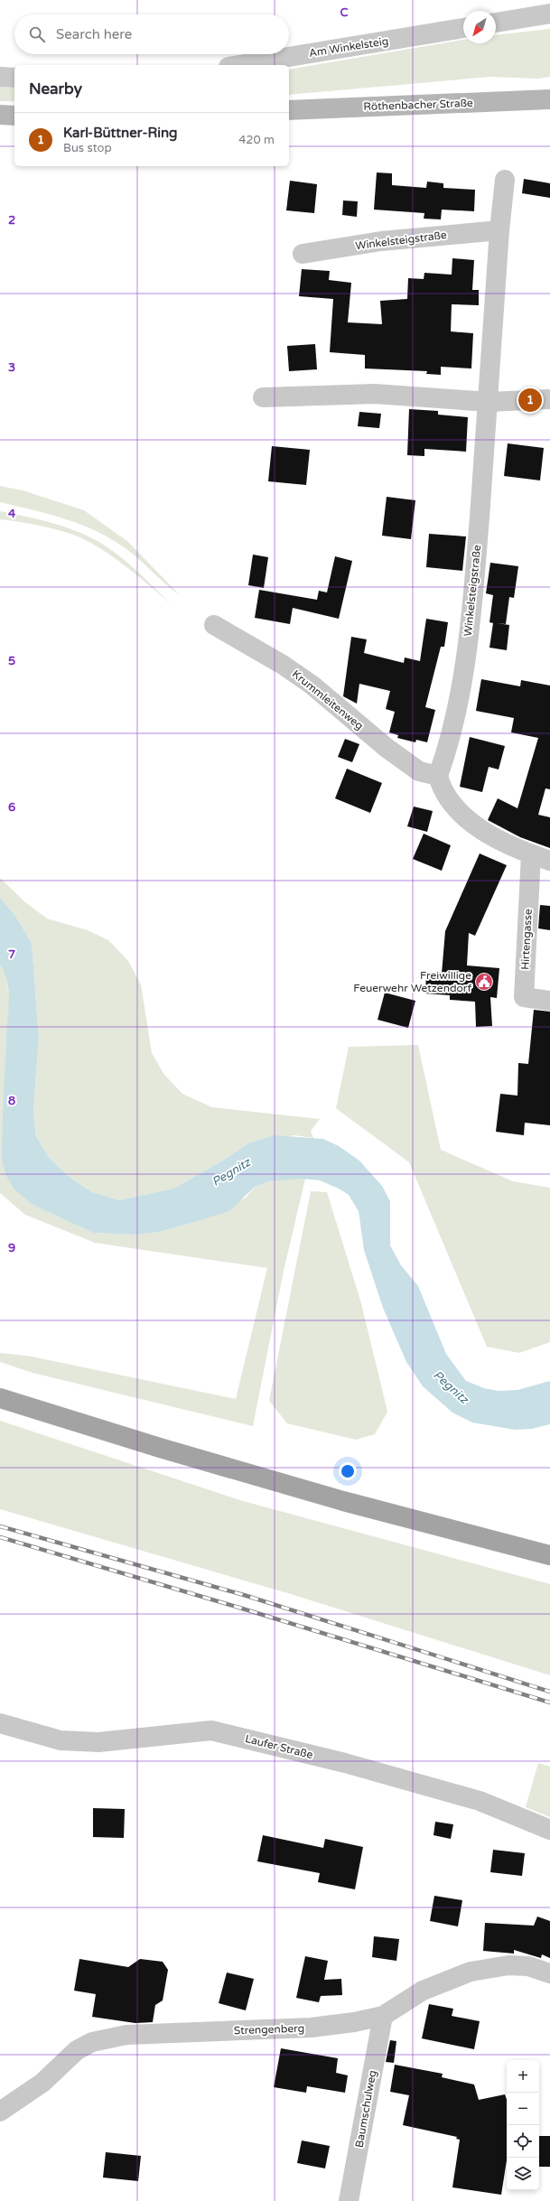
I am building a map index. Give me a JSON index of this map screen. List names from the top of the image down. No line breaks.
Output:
{"streets":{"main road":["Röthenbacher Straße"],"street":["Am Winkelsteig","Winkelsteigstraße","Krummleitenweg","Hirtengasse","Laufer Straße","Strengenberg","Baumschulweg"]},"crossings":[["Winkelsteigstraße","Krummleitenweg"],["Strengenberg","Baumschulweg"]],"water":["Pegnitz"],"places":{"public building":["Freiwillige Feuerwehr Wetzendorf"]},"north":"bottom left","page":{"search":"Search here","heading":"Nearby","list":[{"mark":"1","name":"Karl-Büttner-Ring","note":"Bus stop","value":"420 m"}],"pins":"1","map_buttons":["+","−"]},"grid":{"columns":["C"],"rows":["2","3","4","5","6","7","8","9"]}}
